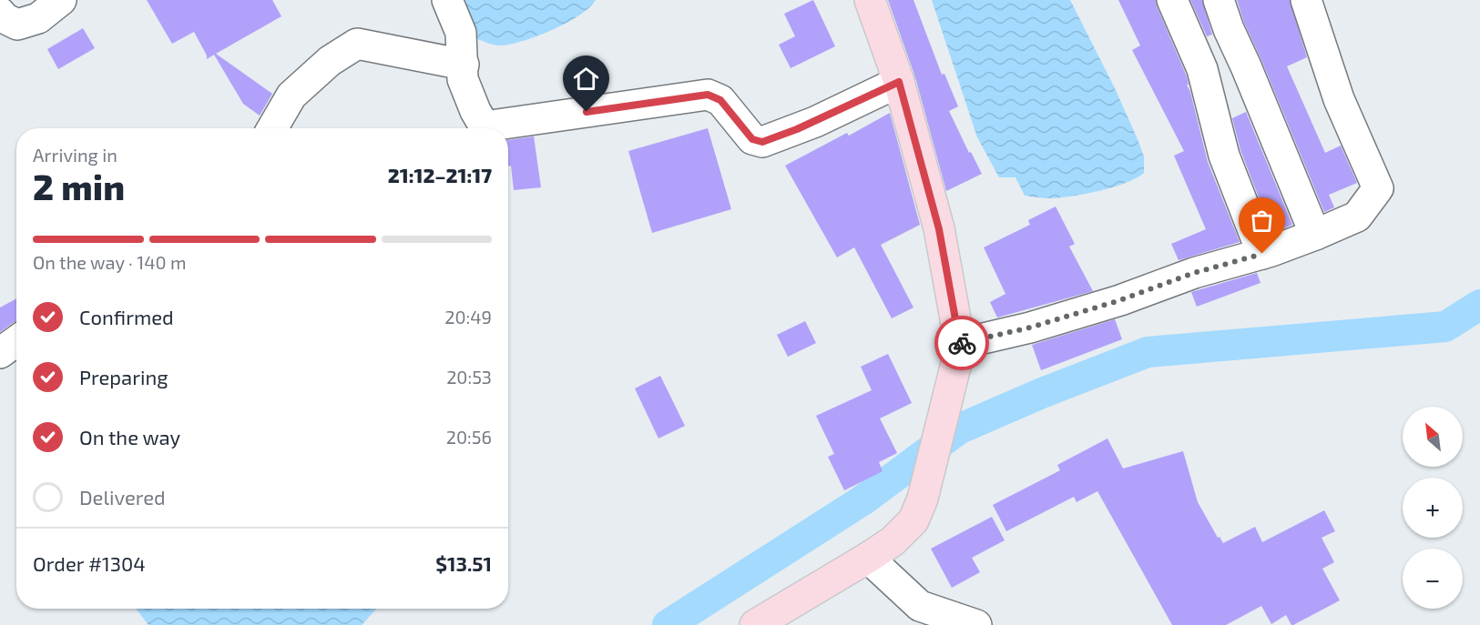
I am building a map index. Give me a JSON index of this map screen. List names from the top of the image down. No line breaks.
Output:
{"north":"top left","page":{"heading":["2 min","Arriving in","21:12–21:17"],"panel":["Order #1304","$13.51"],"bar":"On the way · 140 m","list":[["Confirmed","20:49"],["Preparing","20:53"],["On the way","20:56"],"Delivered"],"map_buttons":["+","−"]}}
